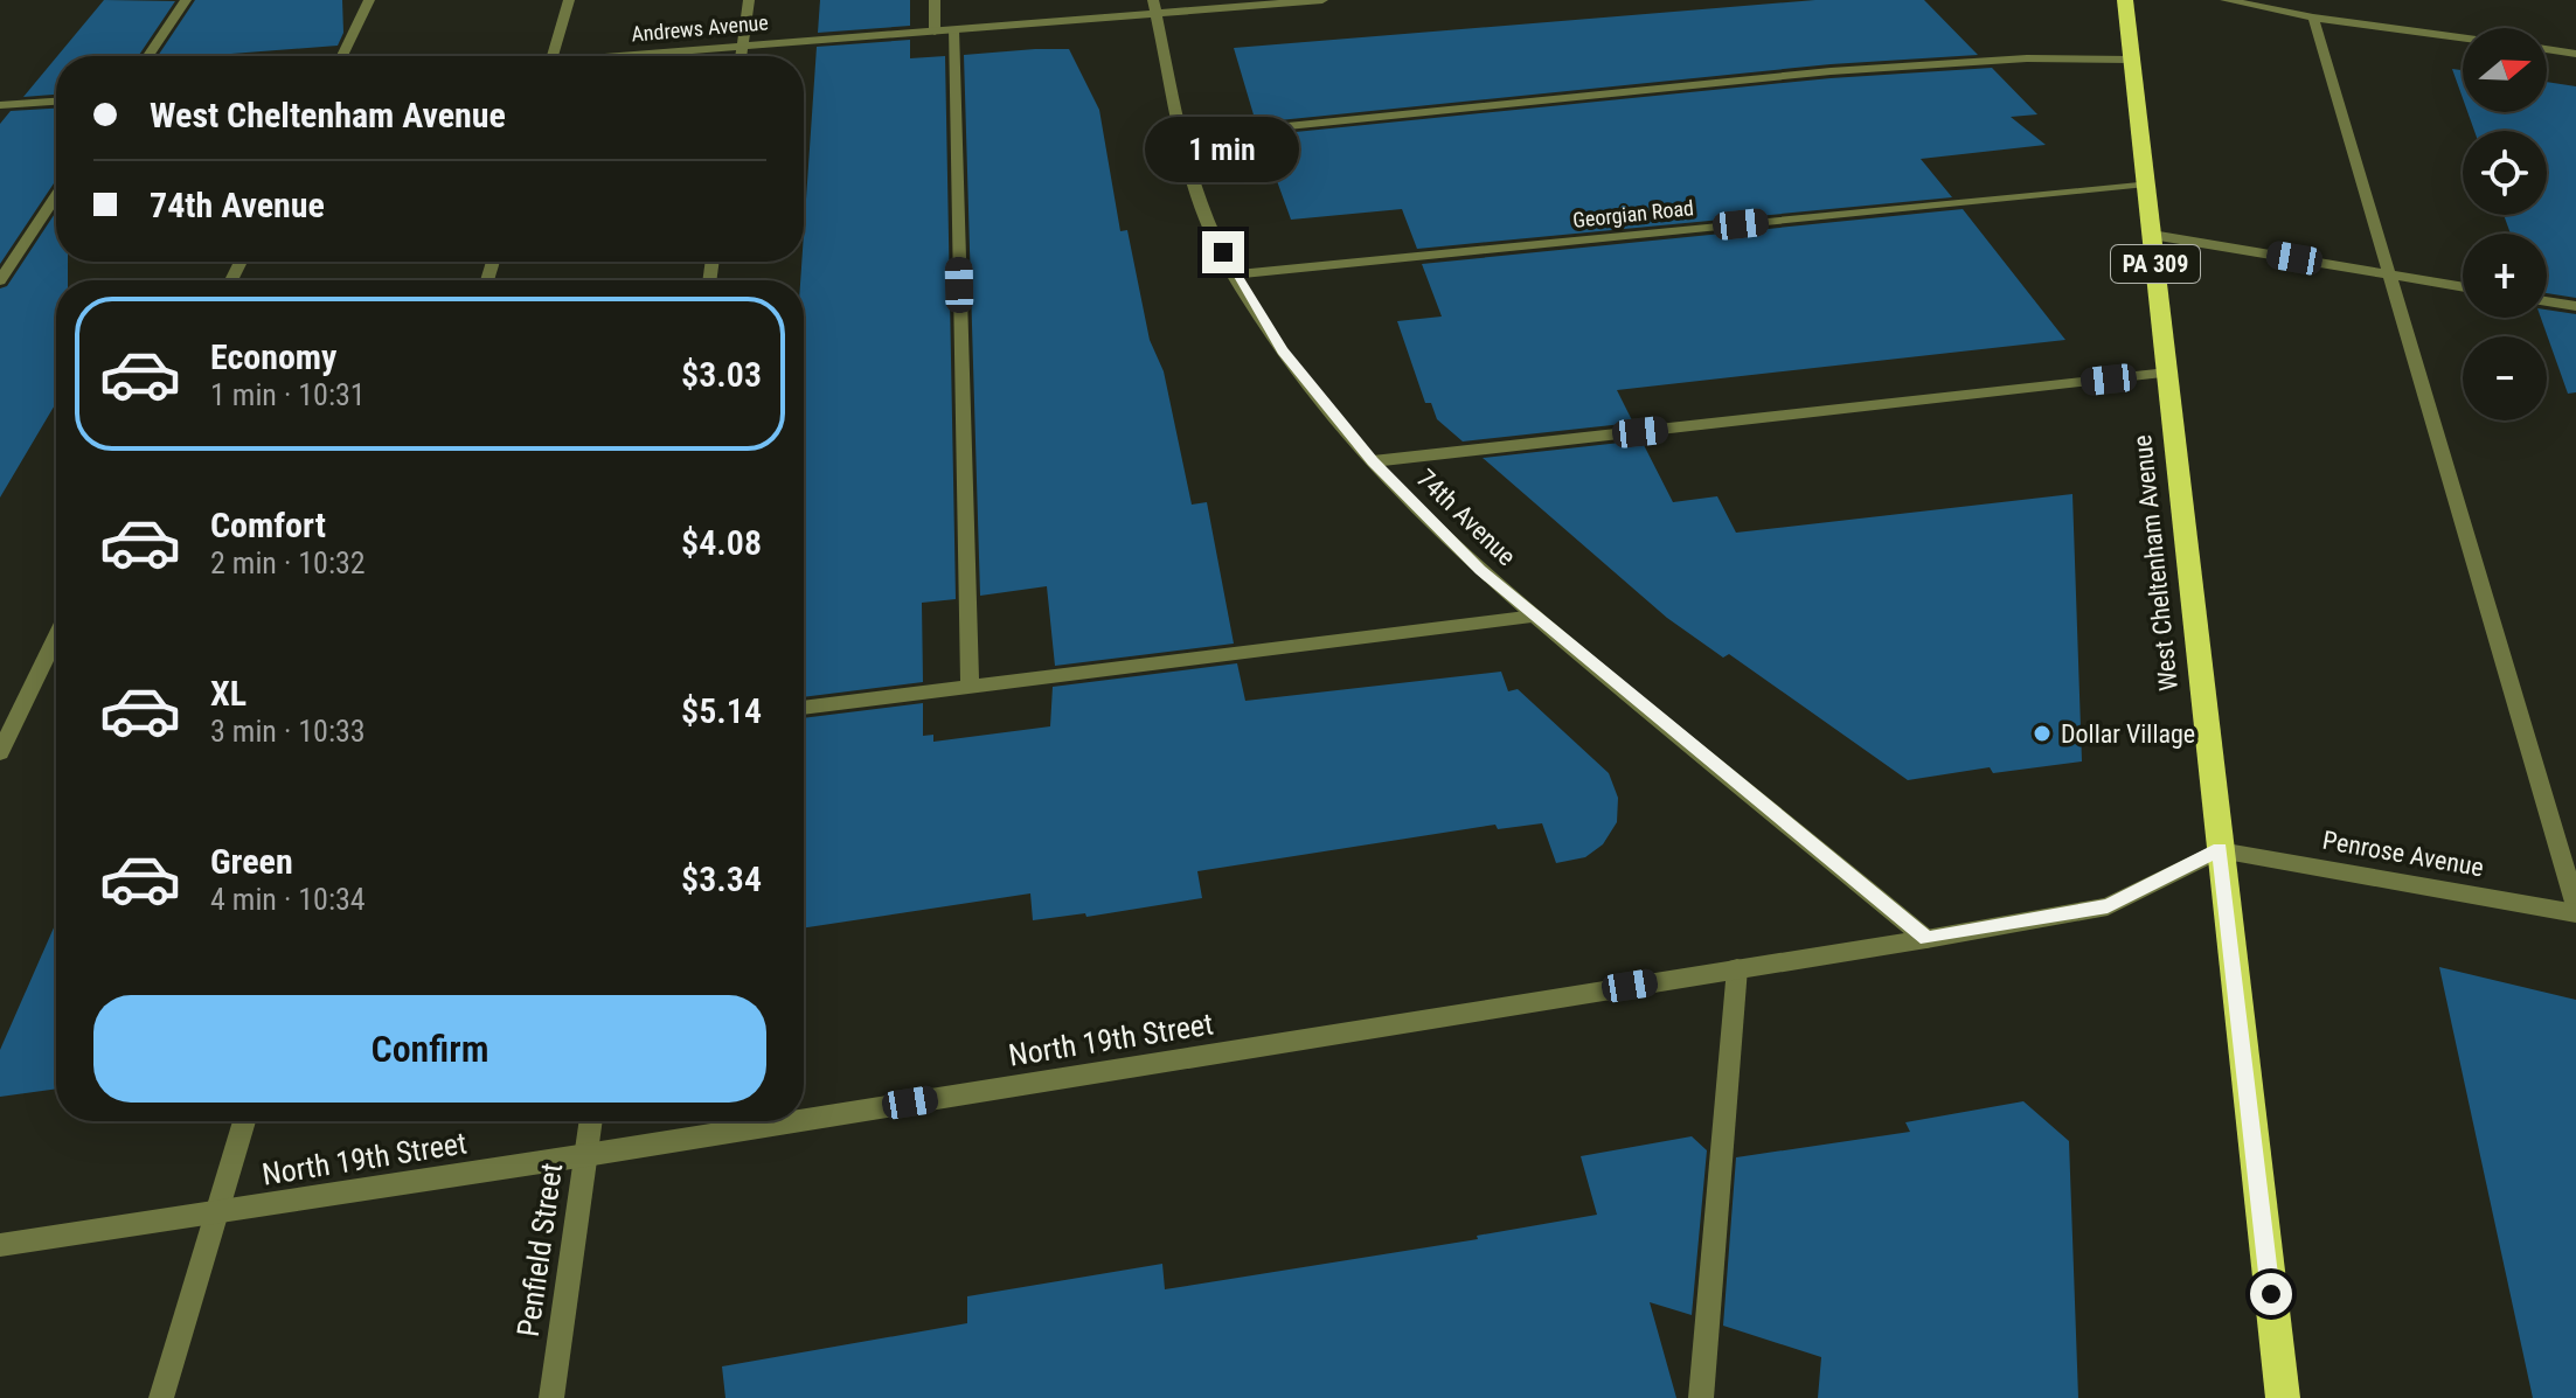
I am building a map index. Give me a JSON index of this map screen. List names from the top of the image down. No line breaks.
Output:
{"streets":{"highway":["PA 309","West Cheltenham Avenue"],"street":["Andrews Avenue","Georgian Road","74th Avenue","Penrose Avenue","North 19th Street","Penfield Street"]},"crossings":[["Andrews Avenue","74th Avenue"],["Georgian Road","74th Avenue"],["Georgian Road","West Cheltenham Avenue"],["74th Avenue","North 19th Street"],["West Cheltenham Avenue","Penrose Avenue"],["West Cheltenham Avenue","North 19th Street"],["Penrose Avenue","North 19th Street"],["North 19th Street","Penfield Street"]],"places":["Dollar Village"],"north":"right","page":{"map_buttons":["+","−"],"banner":["West Cheltenham Avenue","74th Avenue"],"bubble":"1 min","list":[{"name":"Economy","note":"1 min · 10:31","value":"$3.03"},{"name":"Comfort","note":"2 min · 10:32","value":"$4.08"},{"name":"XL","note":"3 min · 10:33","value":"$5.14"},{"name":"Green","note":"4 min · 10:34","value":"$3.34"}],"buttons":"Confirm"}}
